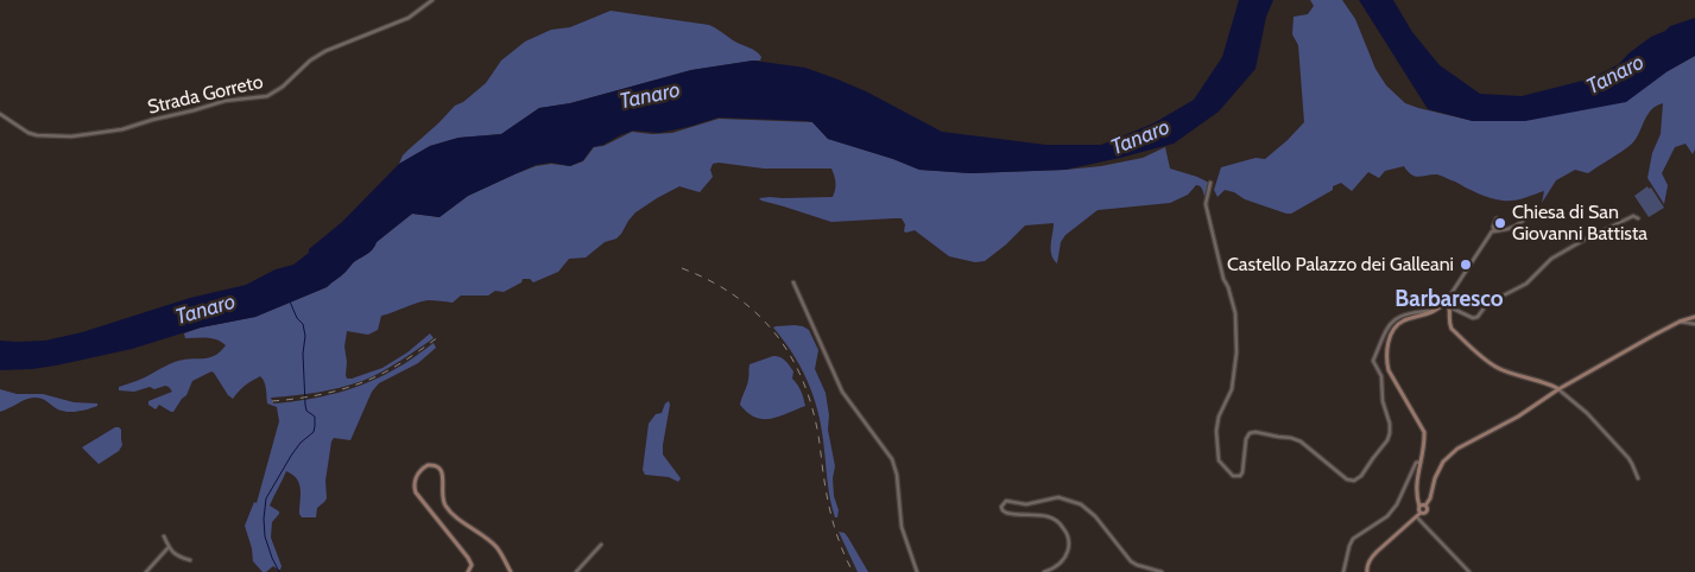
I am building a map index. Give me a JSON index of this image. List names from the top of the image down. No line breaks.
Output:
{"streets":{"street":["Strada Gorreto"]},"districts":["Barbaresco"],"water":["Tanaro"],"places":["Chiesa di San Giovanni Battista","Castello Palazzo dei Galleani"]}
